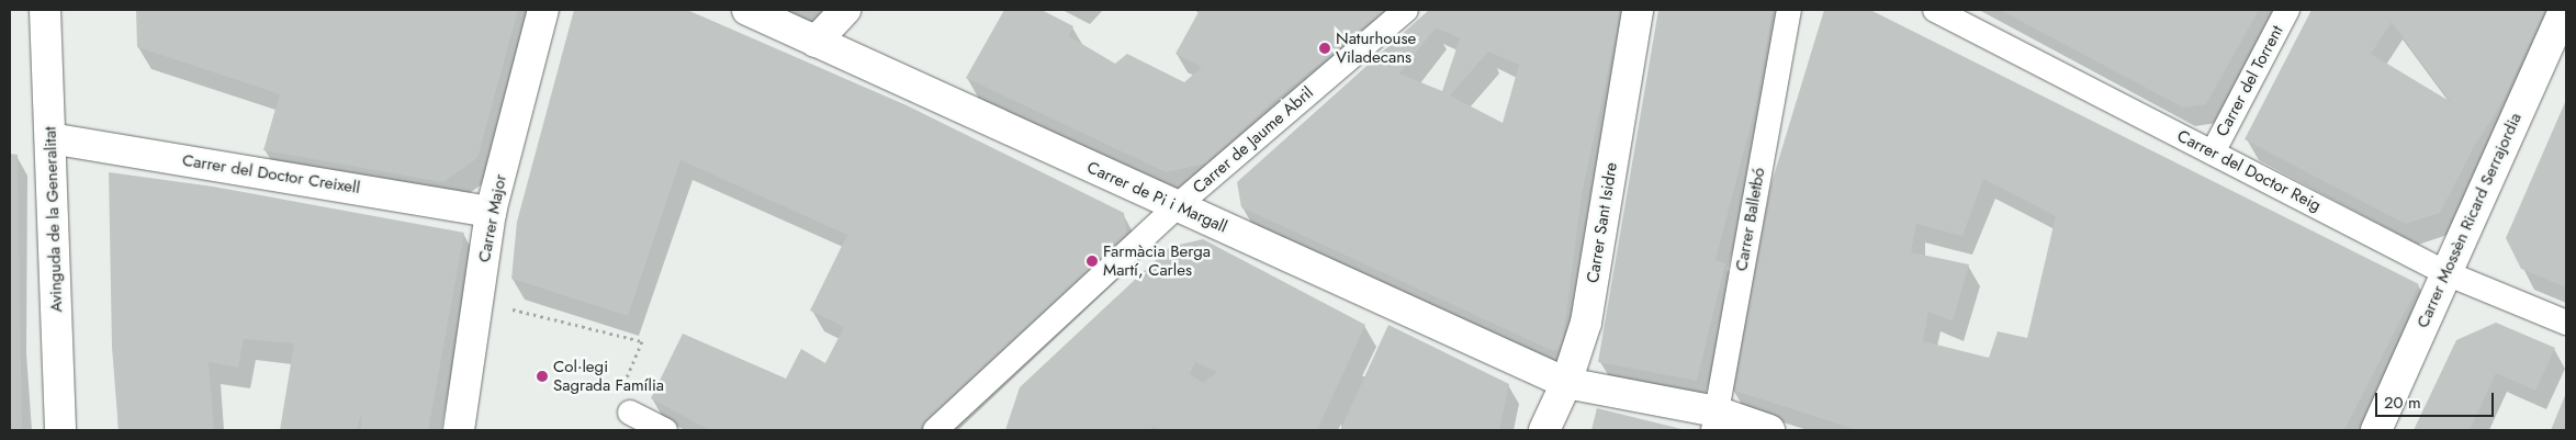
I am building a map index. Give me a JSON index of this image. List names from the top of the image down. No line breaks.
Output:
{"streets":{"street":["Carrer del Torrent","Carrer de Jaume Abril","Carrer del Doctor Reig","Carrer del Doctor Creixell","Carrer de Pi i Margall","Carrer Major","Avinguda de la Generalitat","Carrer Balletbó","Carrer Mossèn Ricard Serrajordia","Carrer Sant Isidre"]},"crossings":[["Carrer del Torrent","Carrer del Doctor Reig"],["Carrer de Jaume Abril","Carrer de Pi i Margall"],["Carrer del Doctor Reig","Carrer Mossèn Ricard Serrajordia"],["Carrer del Doctor Creixell","Carrer Major"],["Carrer del Doctor Creixell","Avinguda de la Generalitat"],["Carrer de Pi i Margall","Carrer Balletbó"],["Carrer de Pi i Margall","Carrer Sant Isidre"]],"places":["Naturhouse Viladecans","Farmàcia Berga Martí, Carles","Col·legi Sagrada Família"],"scale_bar":"20 m"}
